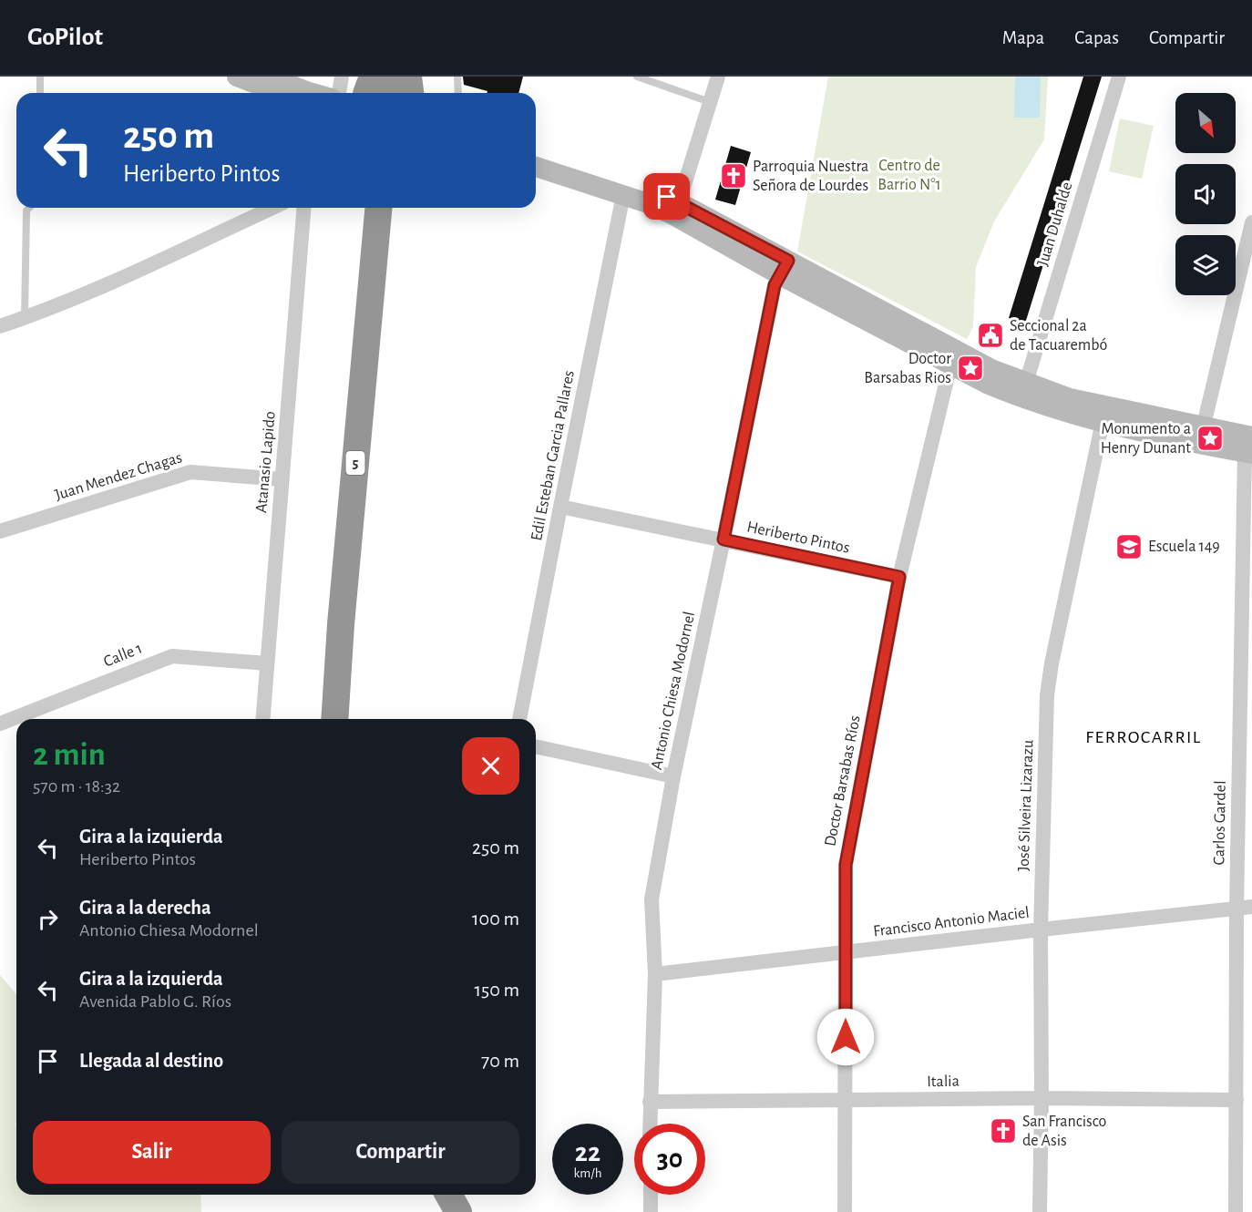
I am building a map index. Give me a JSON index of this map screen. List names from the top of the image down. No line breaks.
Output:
{"streets":{"highway":["5"],"street":["Juan Duhalde","Edil Esteban Garcia Pallares","Atanasio Lapido","Juan Mendez Chagas","Heriberto Pintos","Calle 1","Antonio Chiesa Modornel","Doctor Barsabas Ríos","José Silveira Lizarazu","Carlos Gardel","Francisco Antonio Maciel","Italia"]},"crossings":[["Edil Esteban Garcia Pallares","Heriberto Pintos"],["Atanasio Lapido","Juan Mendez Chagas"],["Atanasio Lapido","Calle 1"],["Heriberto Pintos","Antonio Chiesa Modornel"],["Heriberto Pintos","Doctor Barsabas Ríos"],["Antonio Chiesa Modornel","Francisco Antonio Maciel"],["Antonio Chiesa Modornel","Italia"],["Doctor Barsabas Ríos","Francisco Antonio Maciel"],["Doctor Barsabas Ríos","Italia"],["José Silveira Lizarazu","Francisco Antonio Maciel"],["José Silveira Lizarazu","Italia"],["Carlos Gardel","Francisco Antonio Maciel"],["Carlos Gardel","Italia"]],"districts":["FERROCARRIL"],"parks":["Centro de Barrio N°1"],"places":{"church":["Parroquia Nuestra Señora de Lourdes","San Francisco de Asis"],"public building":["Seccional 2a de Tacuarembó"],"place":["Doctor Barsabas Rios","Monumento a Henry Dunant"],"school or university":["Escuela 149"]},"north":"bottom right","page":{"header":"GoPilot","nav":["Mapa","Capas","Compartir"],"turn":["250 m","Heriberto Pintos"],"heading":["2 min","570 m · 18:32"],"list":[{"name":"Gira a la izquierda","note":"Heriberto Pintos","value":"250 m"},{"name":"Gira a la derecha","note":"Antonio Chiesa Modornel","value":"100 m"},{"name":"Gira a la izquierda","note":"Avenida Pablo G. Ríos","value":"150 m"},{"name":"Llegada al destino","value":"70 m"}],"buttons":["Salir","Compartir"],"speed":"22 km/h","limit":"30"}}
